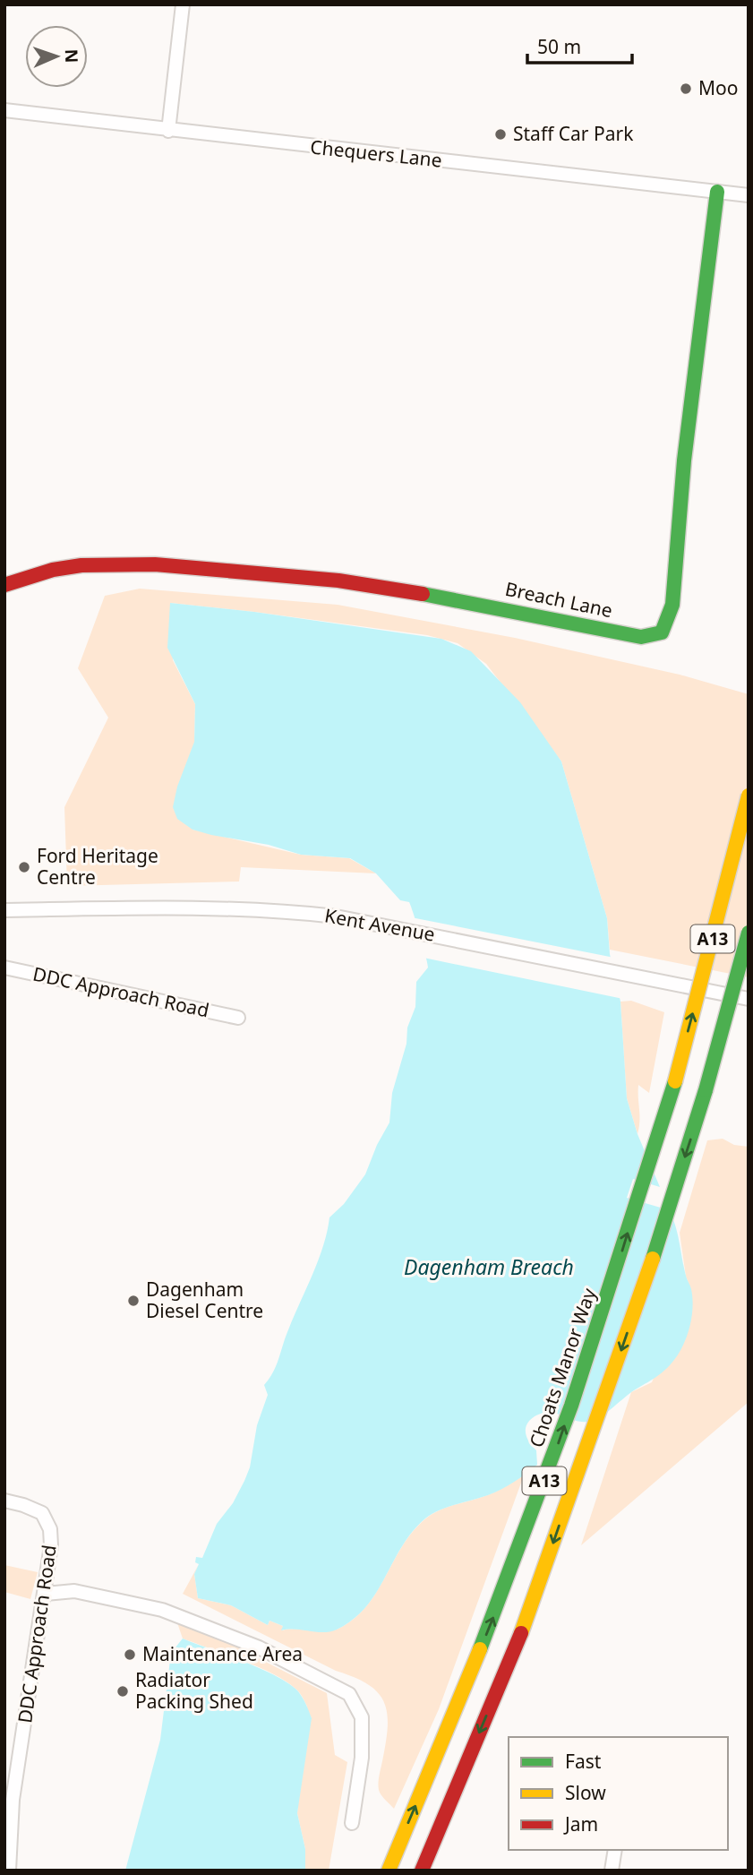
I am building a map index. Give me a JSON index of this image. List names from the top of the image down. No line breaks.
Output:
{"streets":{"main road":["Breach Lane","A13","Choats Manor Way"],"street":["Chequers Lane","Kent Avenue","DDC Approach Road"]},"crossings":[["Chequers Lane","Breach Lane"]],"water":["Dagenham Breach"],"places":["Moo","Staff Car Park","Ford Heritage Centre","Dagenham Diesel Centre","Maintenance Area","Radiator Packing Shed"],"legend":["Fast","Slow","Jam"],"scale_bar":"50 m","north":"right"}
